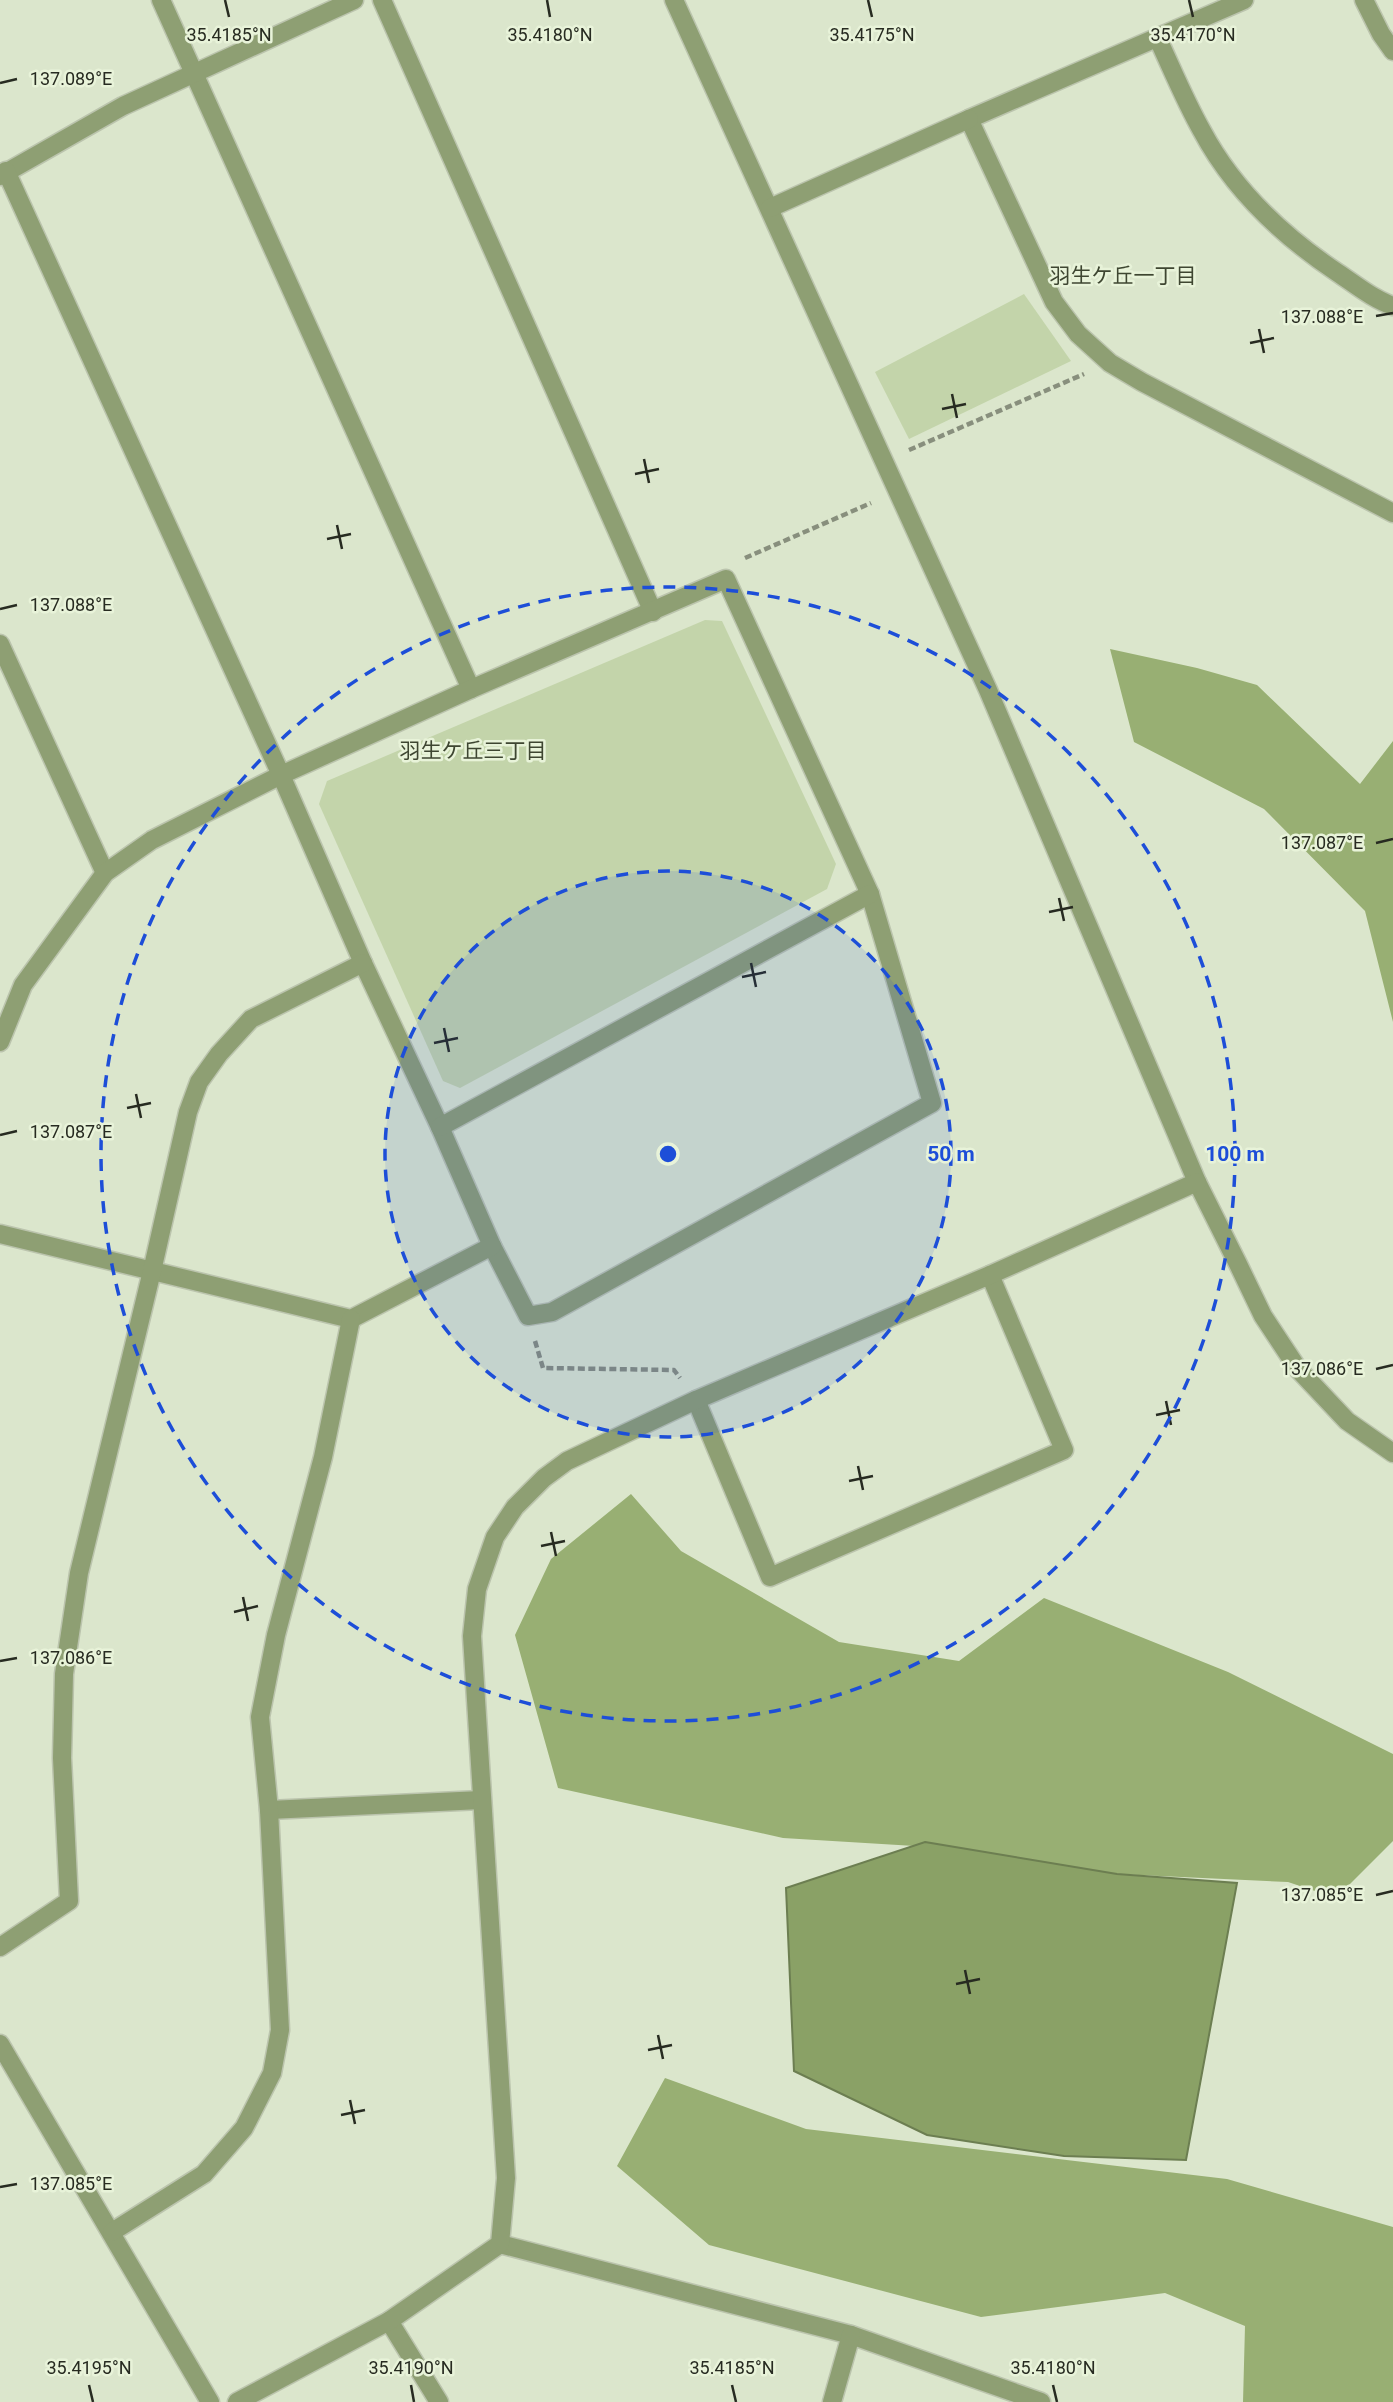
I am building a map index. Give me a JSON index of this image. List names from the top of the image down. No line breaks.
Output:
{"districts":["羽生ケ丘一丁目","羽生ケ丘三丁目"],"coordinates":["35.4185°N","35.4180°N","35.4175°N","35.4170°N","137.089°E","137.088°E","137.087°E","137.086°E","137.085°E","35.4195°N","35.4190°N"],"rings":["50 m","100 m"]}
